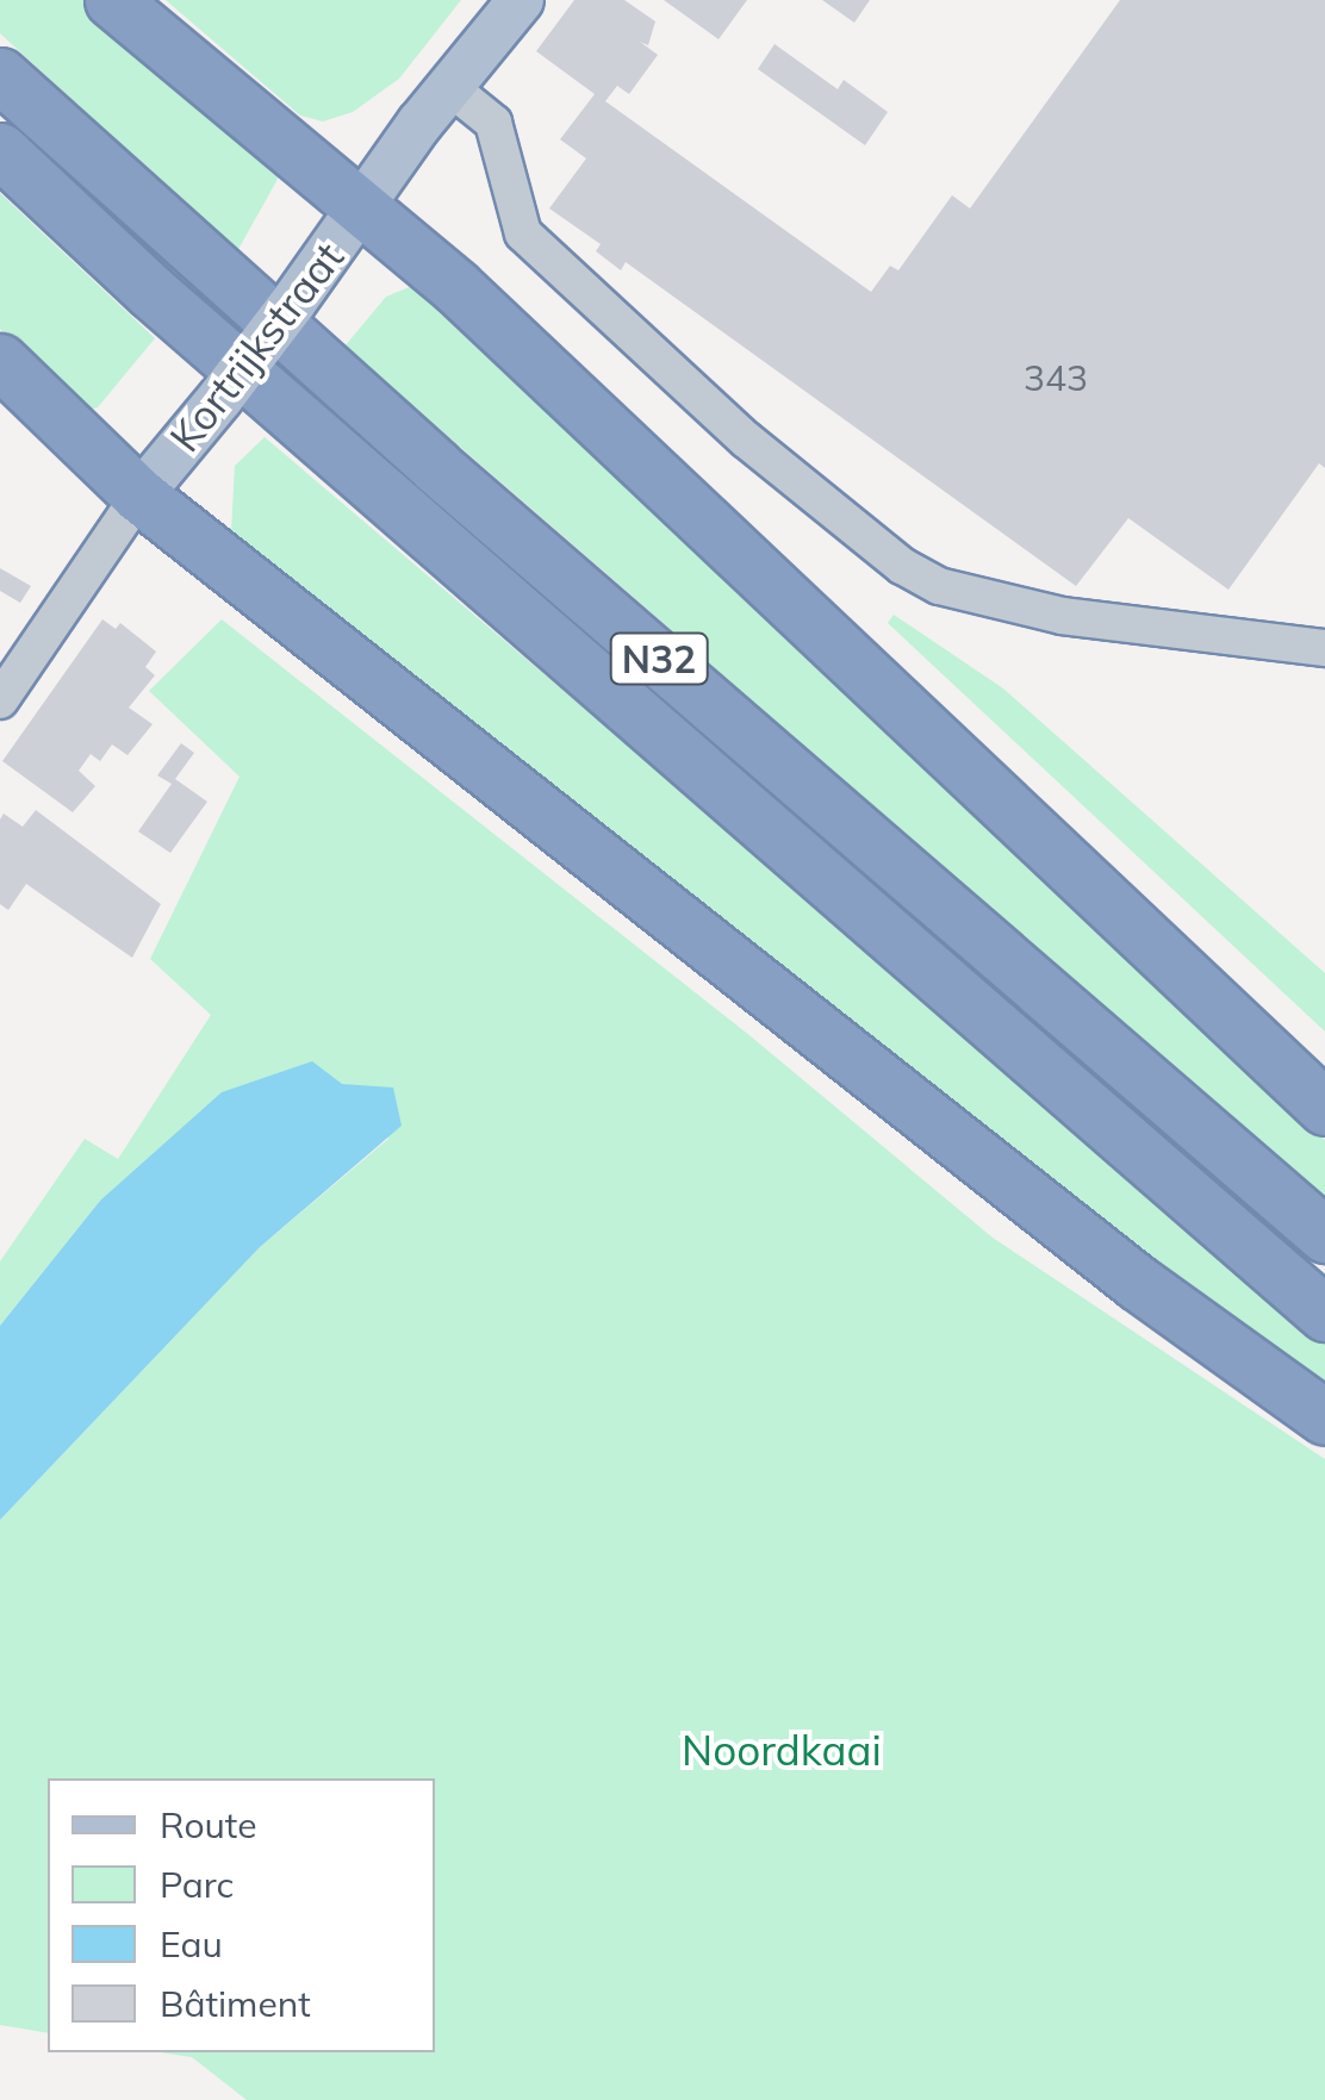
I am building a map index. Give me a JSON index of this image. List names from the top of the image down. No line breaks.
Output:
{"streets":{"highway":["N32"],"main road":["Kortrijkstraat"]},"parks":["Noordkaai"],"house_numbers":["343"],"legend":["Route","Parc","Eau","Bâtiment"]}
